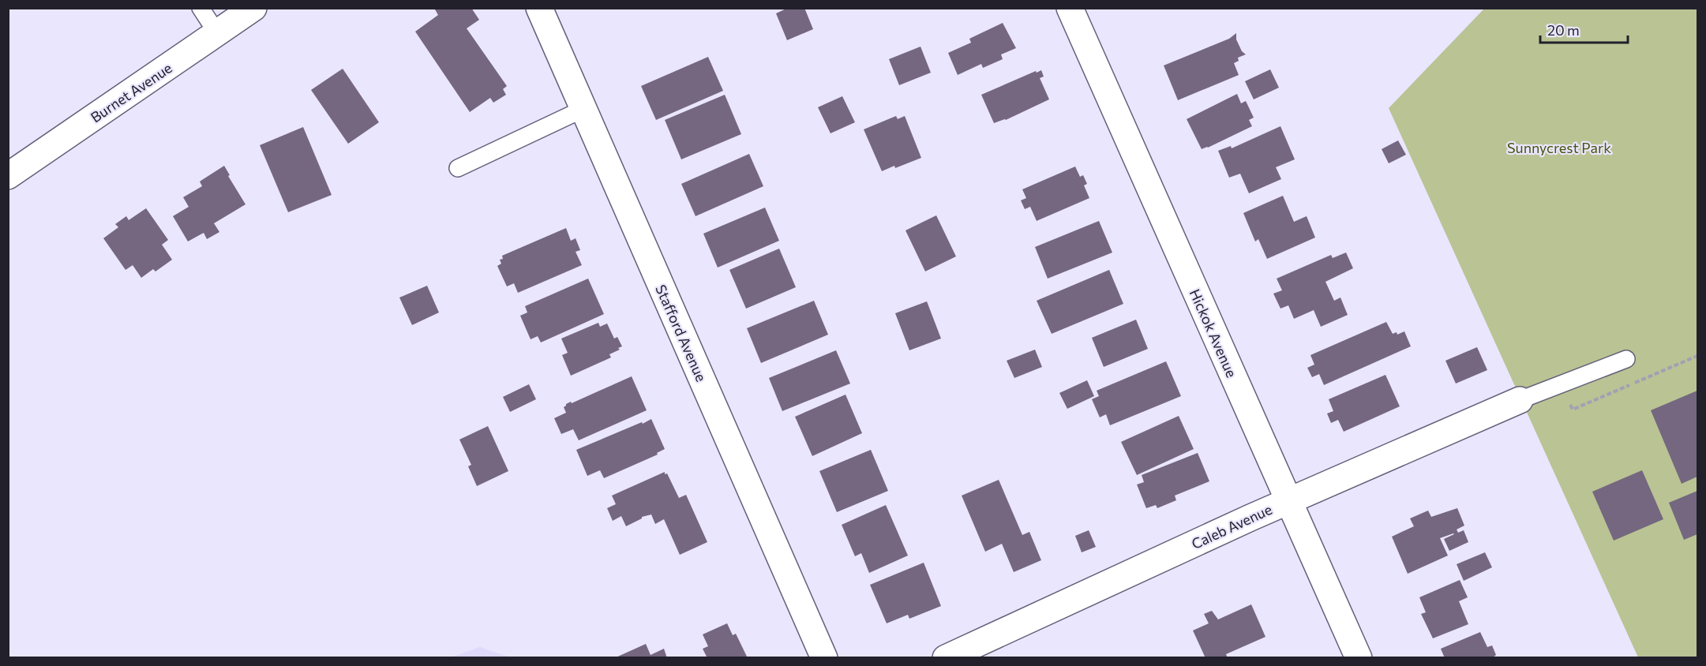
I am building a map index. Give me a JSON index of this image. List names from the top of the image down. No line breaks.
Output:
{"streets":{"street":["Burnet Avenue","Stafford Avenue","Hickok Avenue","Caleb Avenue"]},"crossings":[["Hickok Avenue","Caleb Avenue"]],"parks":["Sunnycrest Park"],"scale_bar":"20 m"}
